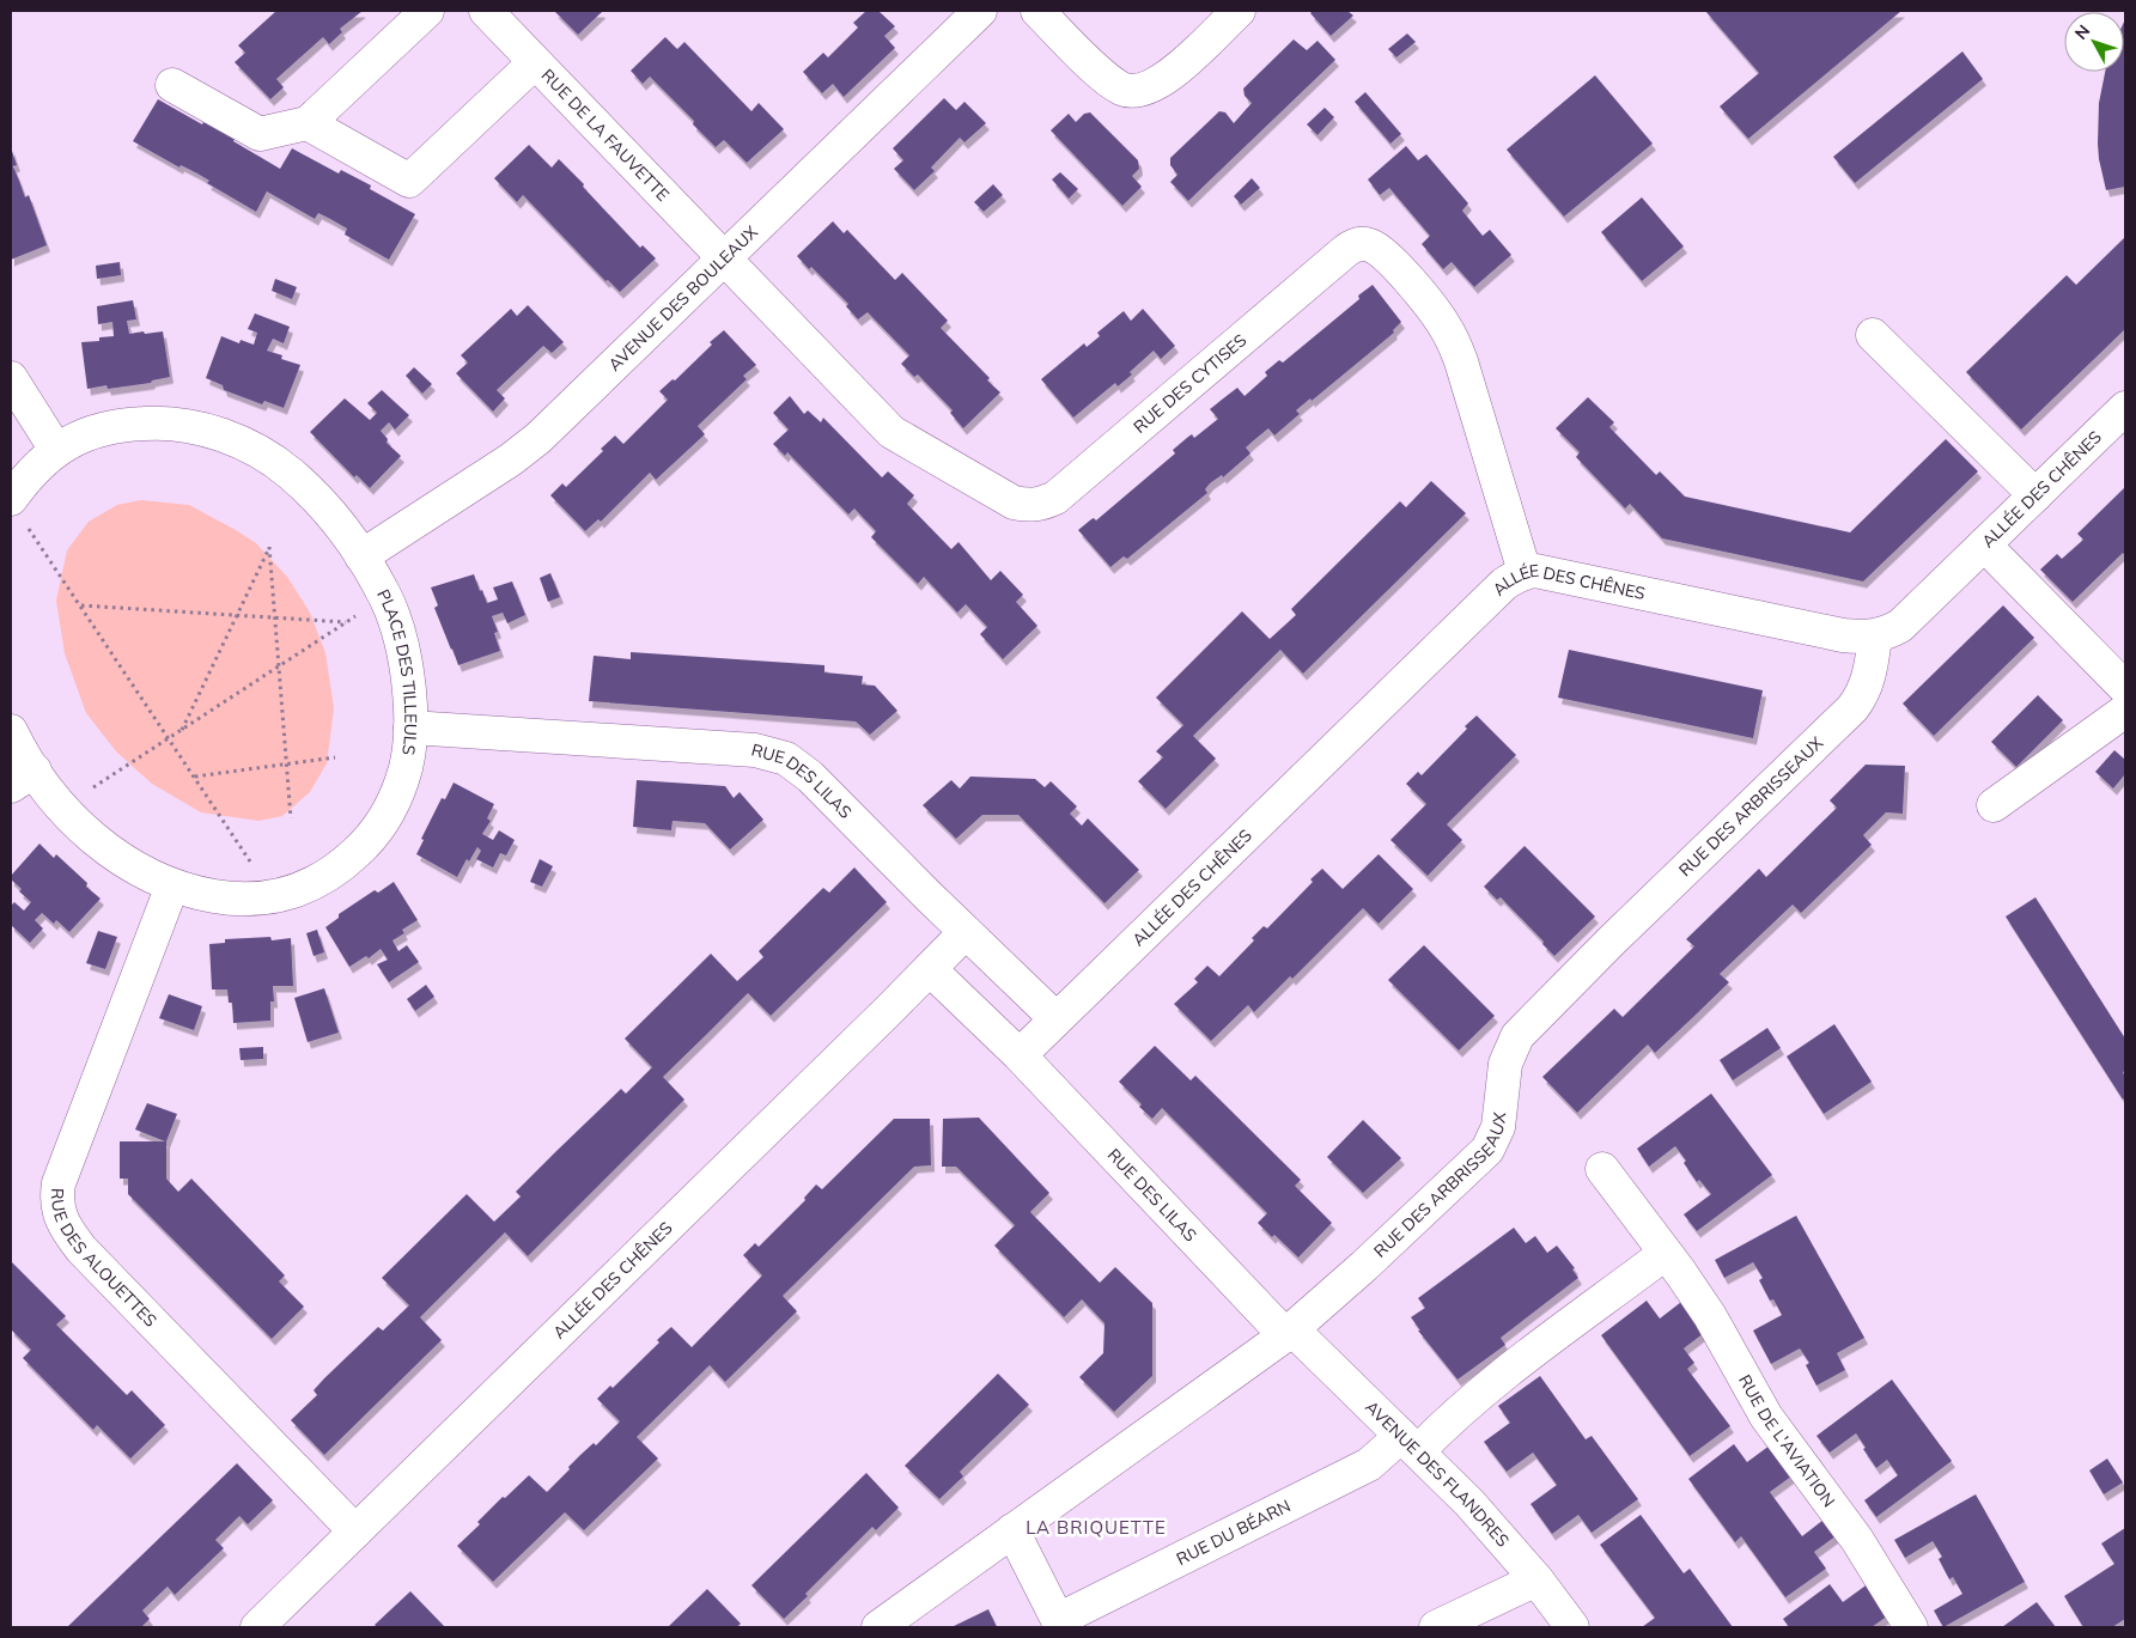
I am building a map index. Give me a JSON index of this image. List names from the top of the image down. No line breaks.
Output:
{"streets":{"street":["RUE DE LA FAUVETTE","AVENUE DES BOULEAUX","RUE DES CYTISES","ALLÉE DES CHÊNES","PLACE DES TILLEULS","RUE DES LILAS","RUE DES ARBRISSEAUX","RUE DES ALOUETTES","RUE DE L'AVIATION","AVENUE DES FLANDRES","RUE DU BÉARN"]},"crossings":[["RUE DE LA FAUVETTE","AVENUE DES BOULEAUX"],["RUE DE LA FAUVETTE","RUE DES CYTISES"],["AVENUE DES BOULEAUX","RUE DES CYTISES"],["AVENUE DES BOULEAUX","PLACE DES TILLEULS"],["RUE DES CYTISES","ALLÉE DES CHÊNES"],["ALLÉE DES CHÊNES","RUE DES LILAS"],["ALLÉE DES CHÊNES","RUE DES ARBRISSEAUX"],["ALLÉE DES CHÊNES","RUE DES ALOUETTES"],["PLACE DES TILLEULS","RUE DES LILAS"],["PLACE DES TILLEULS","RUE DES ALOUETTES"],["RUE DES LILAS","RUE DES ARBRISSEAUX"],["RUE DES LILAS","AVENUE DES FLANDRES"],["RUE DES ARBRISSEAUX","AVENUE DES FLANDRES"],["AVENUE DES FLANDRES","RUE DU BÉARN"]],"districts":["LA BRIQUETTE"],"north":"top left"}
